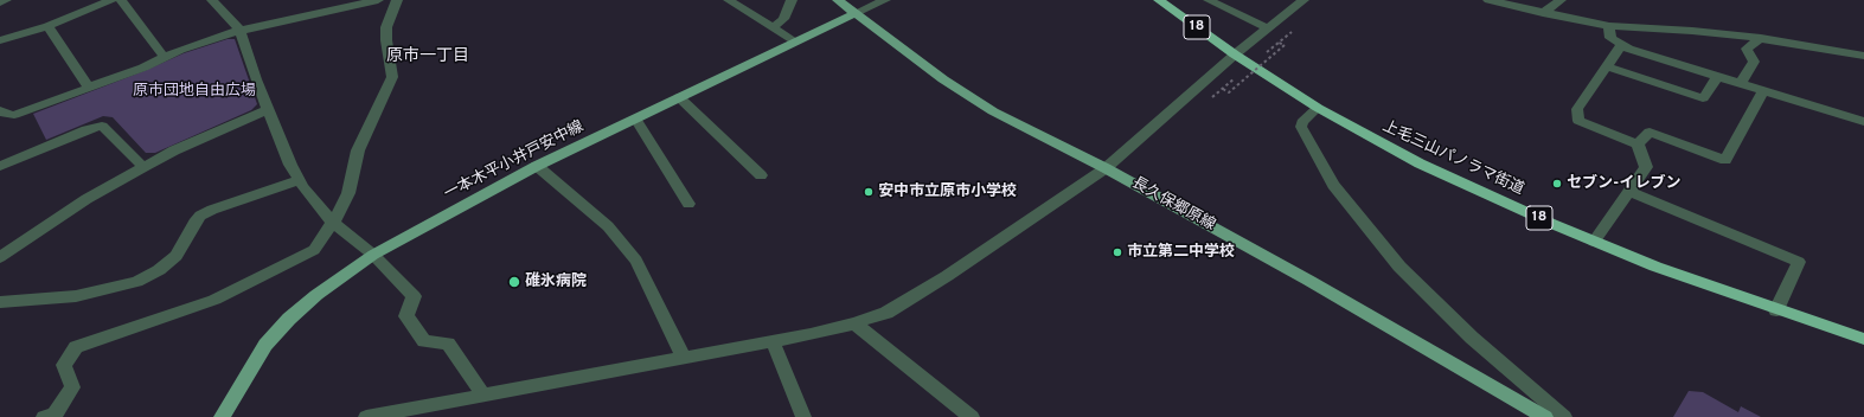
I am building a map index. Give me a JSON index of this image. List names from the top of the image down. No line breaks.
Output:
{"streets":{"highway":["18","上毛三山パノラマ街道"],"main road":["一本木平小井戸安中線","長久保郷原線"]},"crossings":[["一本木平小井戸安中線","長久保郷原線"]],"districts":["原市一丁目"],"parks":["原市団地自由広場"],"places":["セブン-イレブン","安中市立原市小学校","市立第二中学校","碓氷病院"]}
